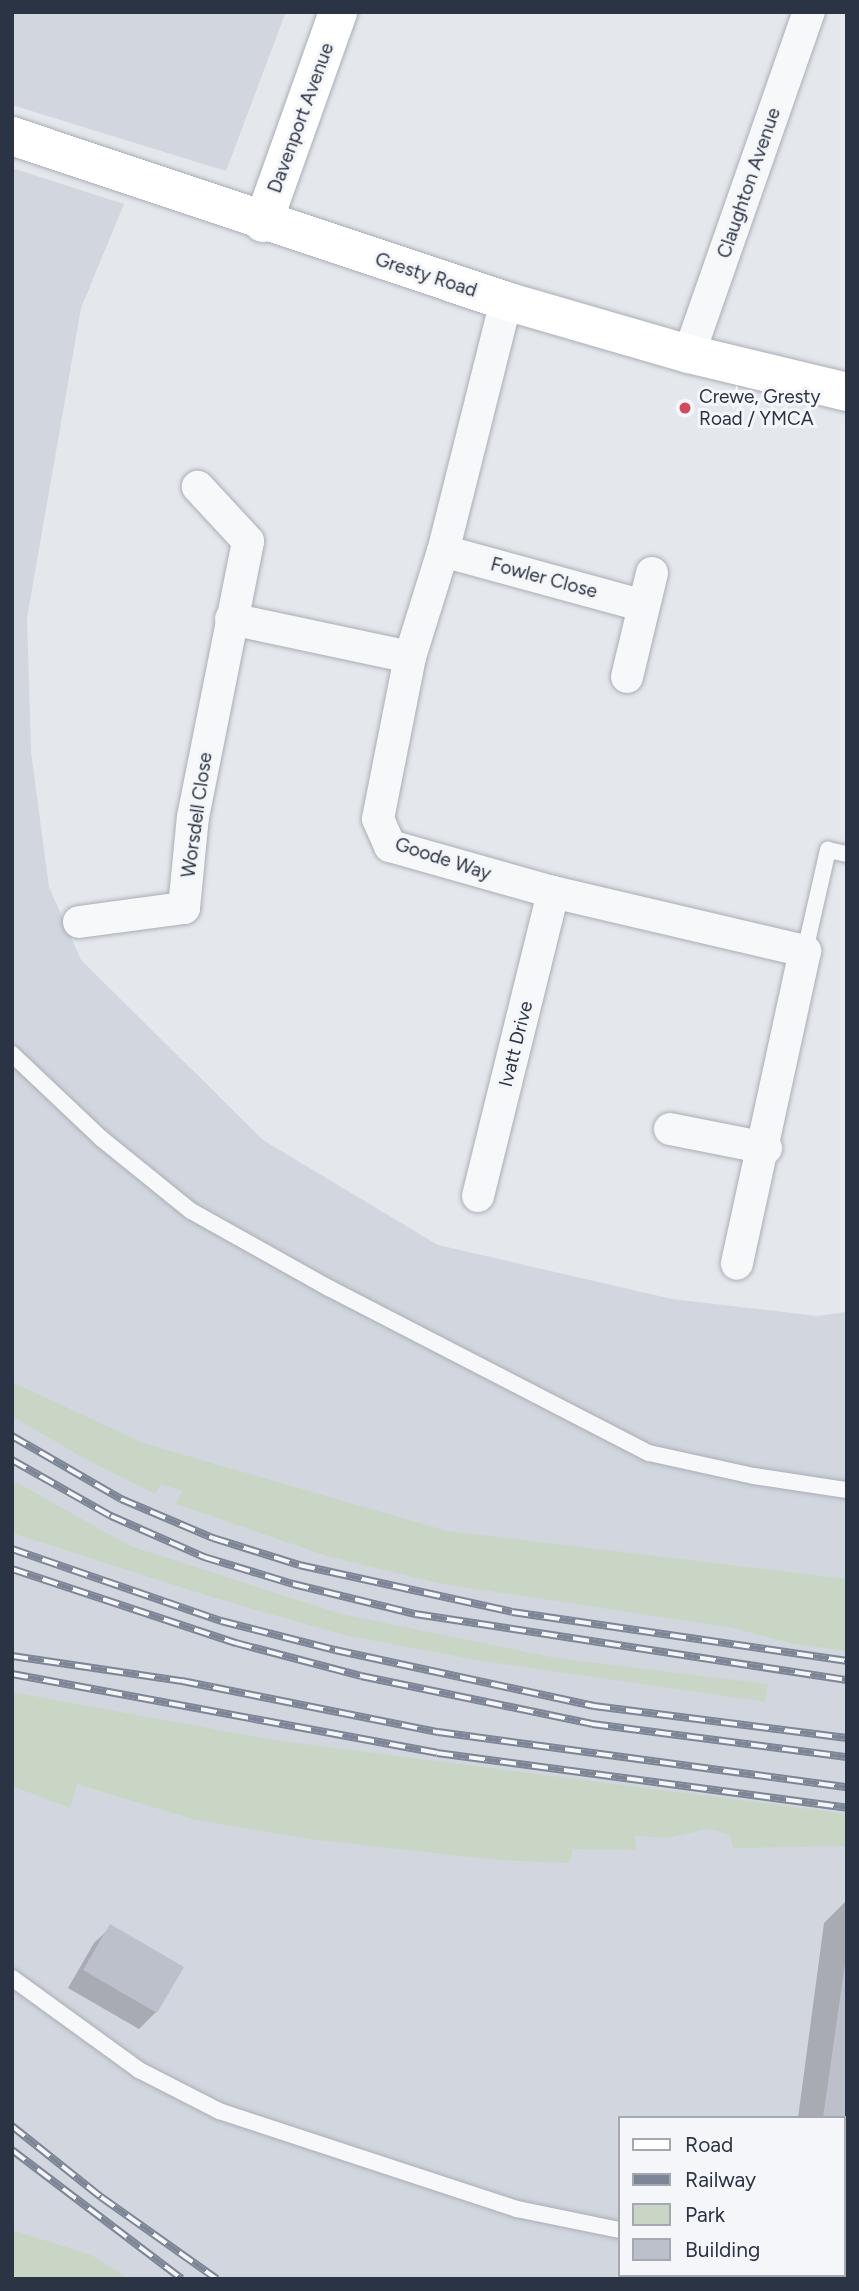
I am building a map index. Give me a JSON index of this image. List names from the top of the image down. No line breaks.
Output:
{"streets":{"main road":["Davenport Avenue","Gresty Road"],"street":["Claughton Avenue","Fowler Close","Worsdell Close","Goode Way","Ivatt Drive"]},"crossings":[["Davenport Avenue","Gresty Road"],["Claughton Avenue","Gresty Road"],["Gresty Road","Goode Way"],["Fowler Close","Goode Way"],["Goode Way","Ivatt Drive"]],"places":["Crewe, Gresty Road / YMCA"],"legend":["Road","Railway","Park","Building"]}
